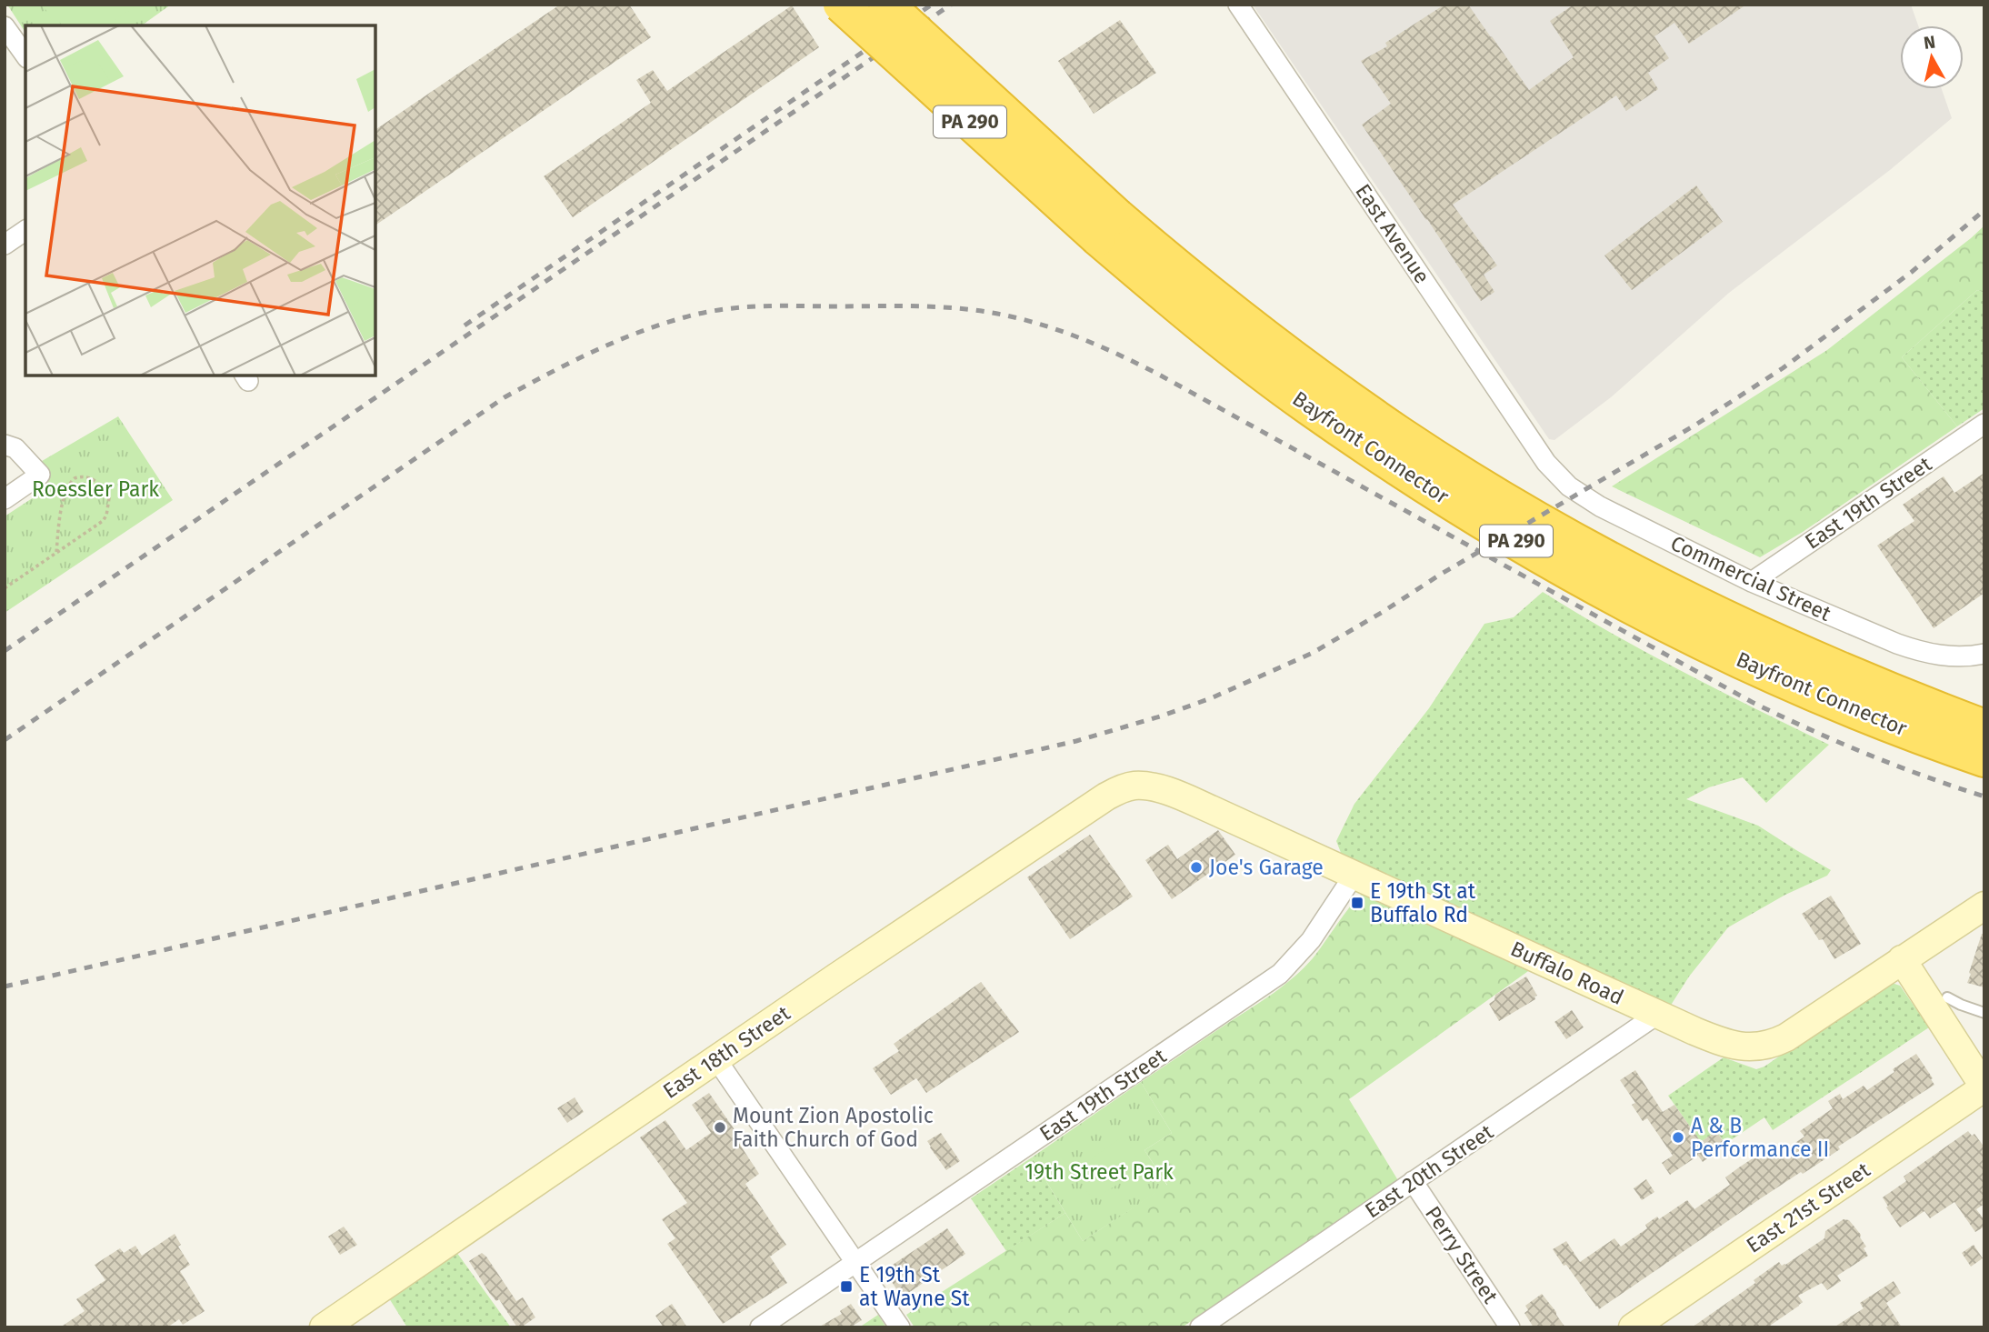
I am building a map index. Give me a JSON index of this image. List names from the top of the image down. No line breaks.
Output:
{"streets":{"highway":["PA 290","Bayfront Connector"],"main road":["Buffalo Road","East 18th Street","East 21st Street"],"street":["East Avenue","East 19th Street","Commercial Street","East 20th Street","Perry Street"]},"crossings":[["East Avenue","Commercial Street"],["East 19th Street","Commercial Street"],["East 19th Street","Buffalo Road"],["Buffalo Road","East 18th Street"],["Buffalo Road","East 20th Street"],["East 20th Street","Perry Street"]],"parks":["Roessler Park","19th Street Park"],"places":{"other":["Joe's Garage","Mount Zion Apostolic Faith Church of God","A & B Performance II"],"transit":["E 19th St at Buffalo Rd","E 19th St at Wayne St"]},"north":"top"}
